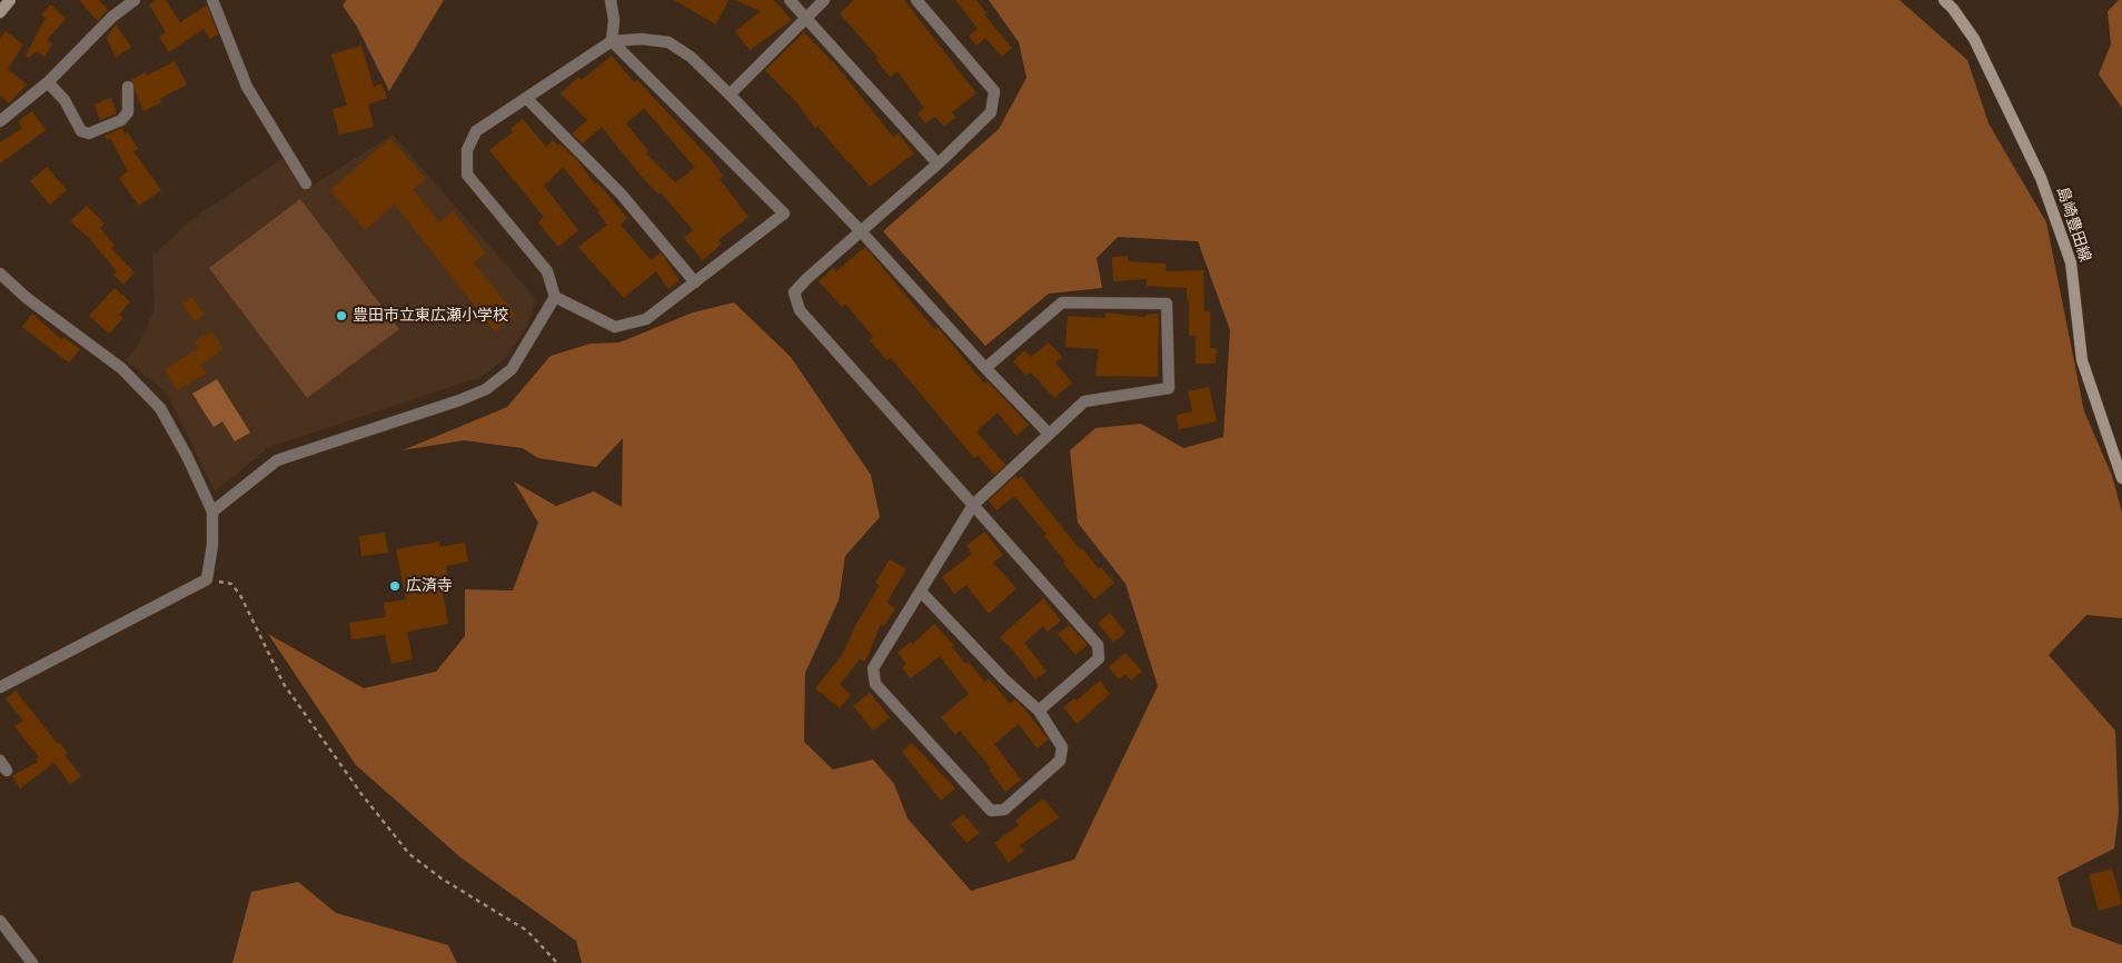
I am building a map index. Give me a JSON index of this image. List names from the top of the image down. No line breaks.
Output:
{"streets":{"main road":["島崎豊田線"]},"places":["豊田市立東広瀬小学校","広済寺"]}
